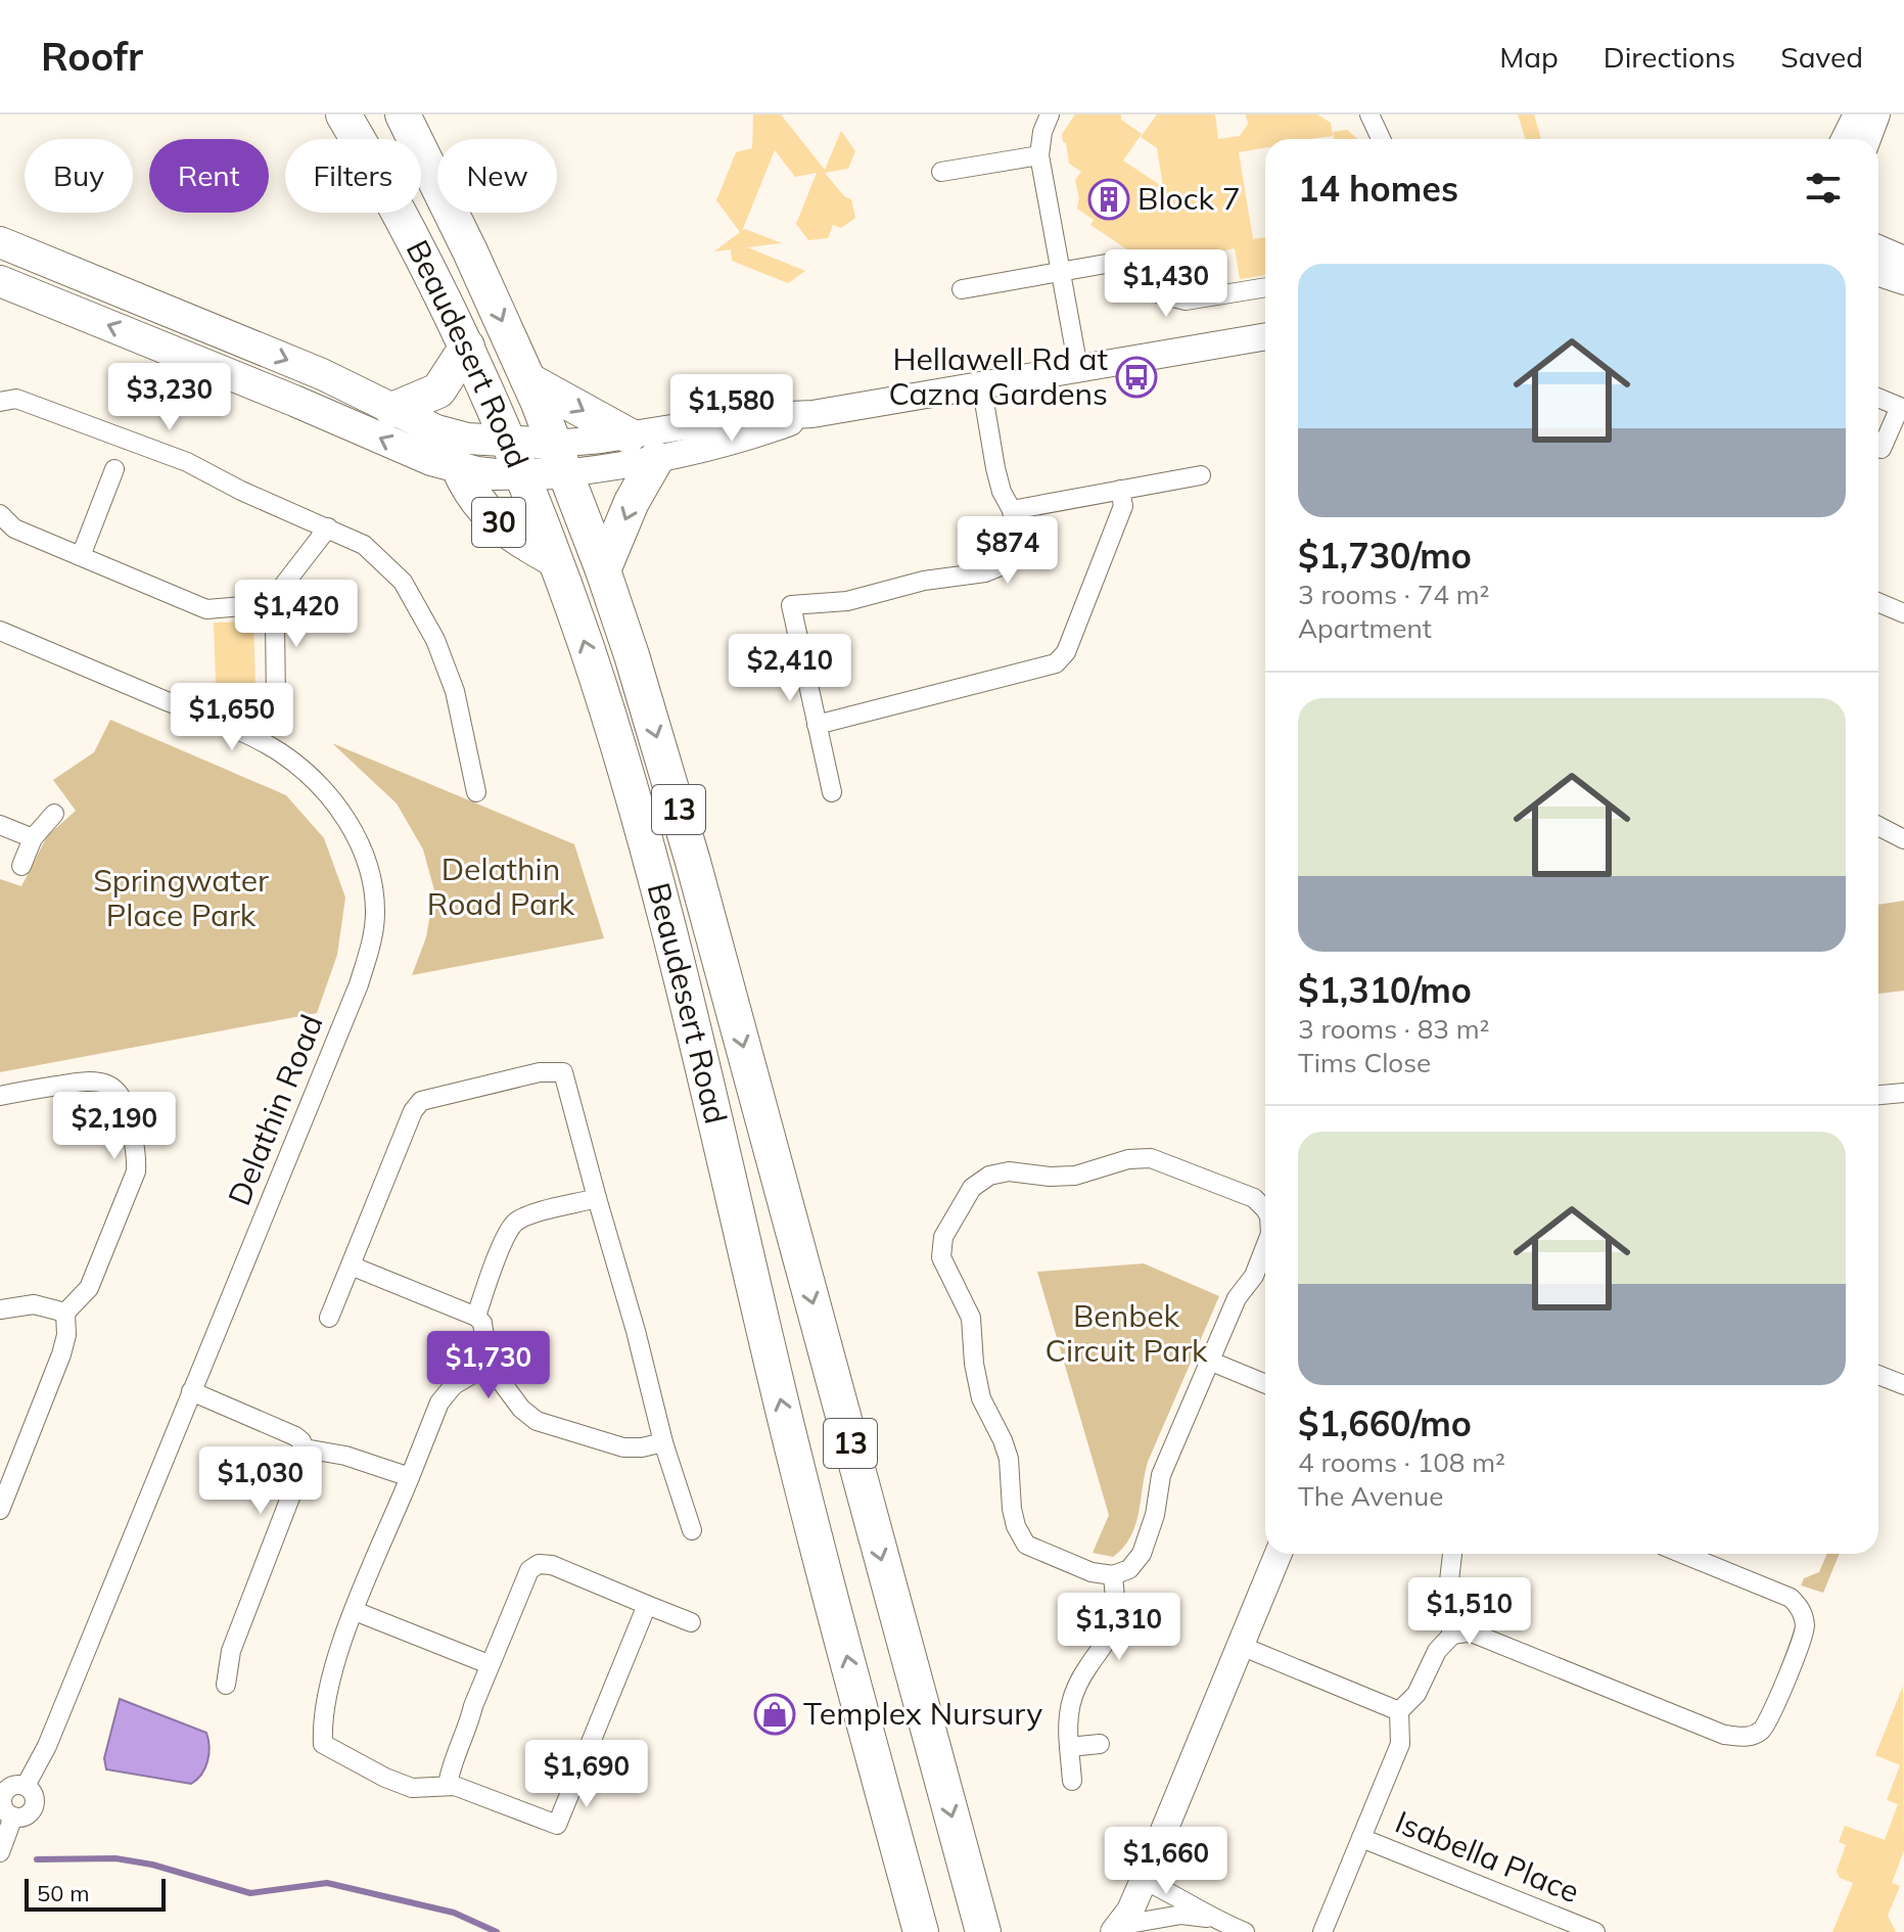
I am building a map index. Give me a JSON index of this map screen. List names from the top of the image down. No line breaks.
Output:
{"streets":{"highway":["Beaudesert Road","30","13"],"street":["Delathin Road","Isabella Place"]},"crossings":[["Beaudesert Road","30"]],"parks":["Delathin Road Park","Springwater Place Park","Benbek Circuit Park"],"places":{"building":["Block 7"],"bus stop":["Hellawell Rd at Cazna Gardens"],"shop":["Templex Nursury"]},"scale_bar":"50 m","page":{"header":"Roofr","nav":["Map","Directions","Saved"],"chip":["Buy","Rent","Filters","New"],"heading":"14 homes","list":[{"name":"$1,730/mo","note":"3 rooms · 74 m² · Apartment"},{"name":"$1,310/mo","note":"3 rooms · 83 m² · Tims Close"},{"name":"$1,660/mo","note":"4 rooms · 108 m² · The Avenue"}],"price":["$1,430","$3,230","$1,580","$874","$1,420","$2,410","$1,650","$2,190","$1,730","$1,030","$1,510","$1,310","$1,690","$1,660"],"scale":"50 m"}}
